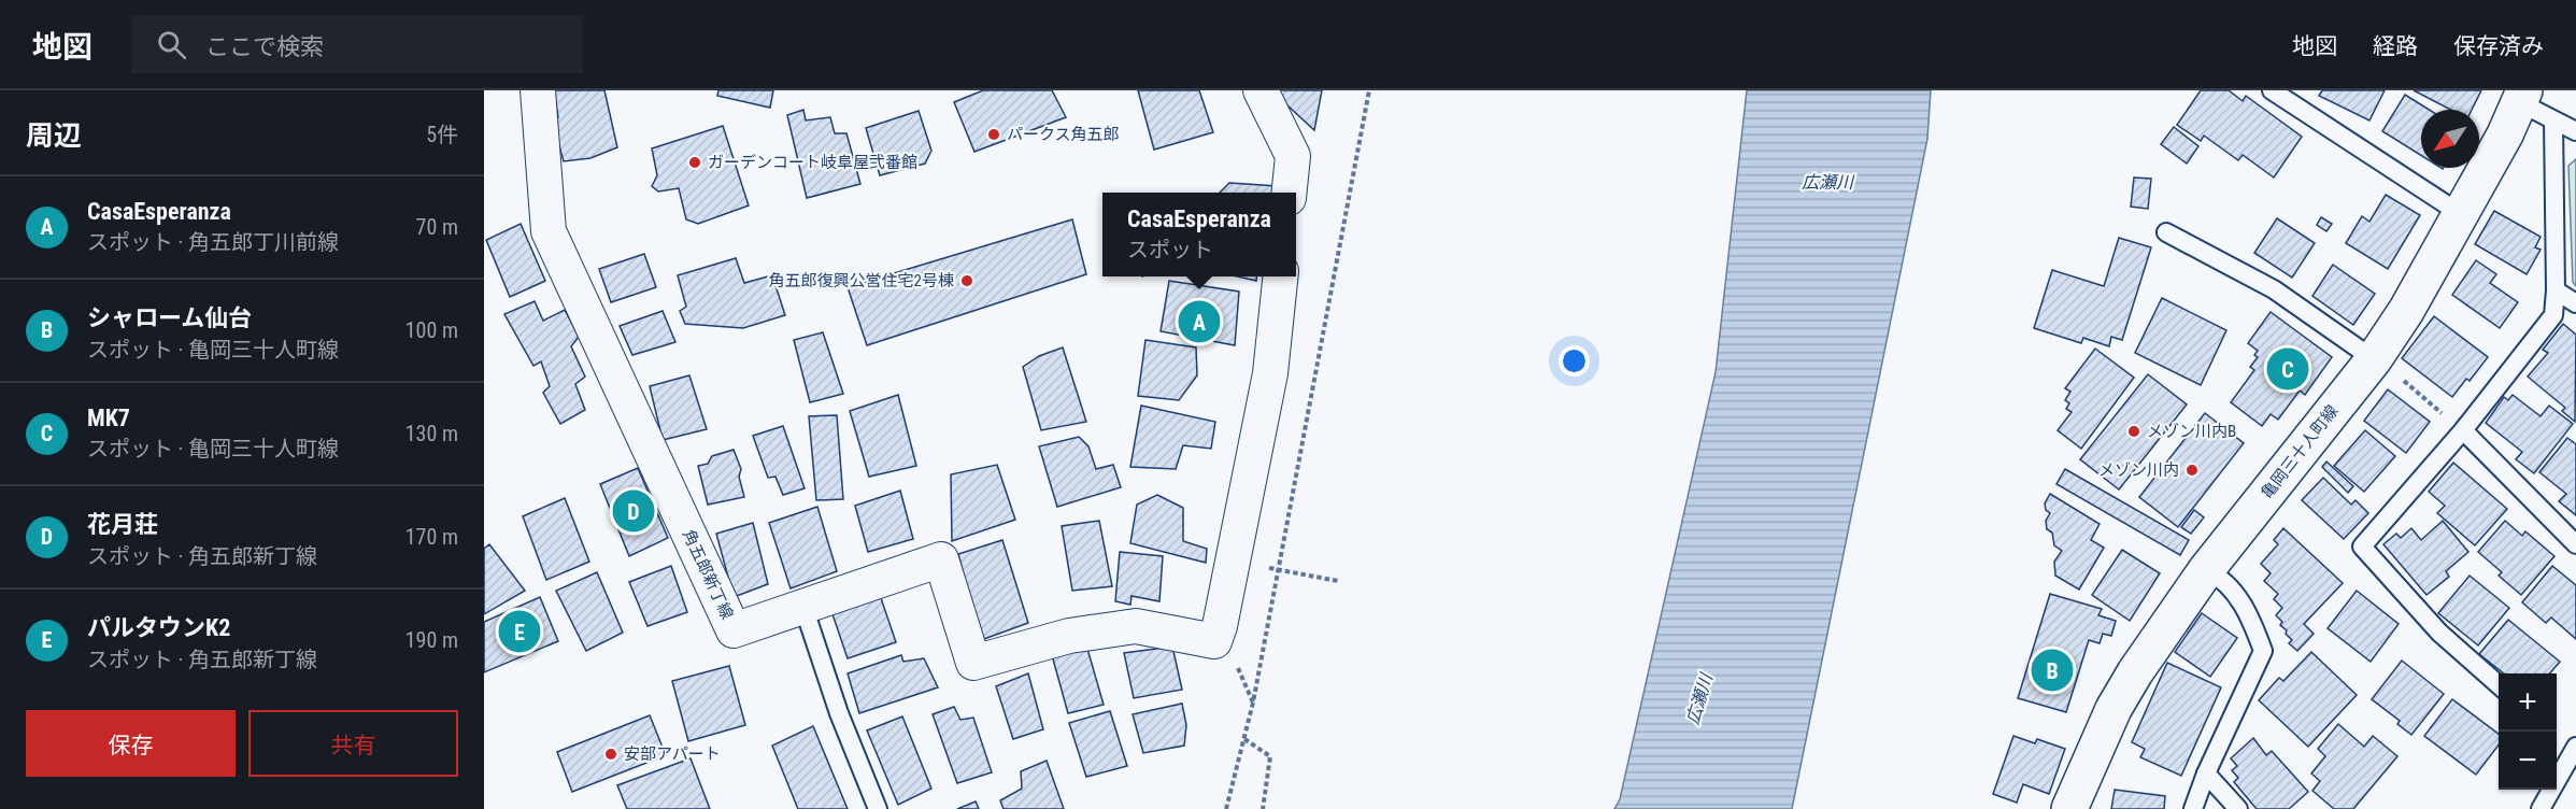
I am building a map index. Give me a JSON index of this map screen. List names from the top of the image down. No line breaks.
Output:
{"streets":{"street":["亀岡三十人町線","角五郎新丁線"]},"water":["広瀬川"],"places":["パークス角五郎","ガーデンコート岐阜屋弐番館","角五郎復興公営住宅2号棟","メゾン川内B","メゾン川内","安部アパート"],"north":"bottom left","page":{"header":"地図","search":"ここで検索","nav":["地図","経路","保存済み"],"heading":["周辺","5件"],"list":[{"mark":"A","name":"CasaEsperanza","note":"スポット · 角五郎丁川前線","value":"70 m"},{"mark":"B","name":"シャローム仙台","note":"スポット · 亀岡三十人町線","value":"100 m"},{"mark":"C","name":"MK7","note":"スポット · 亀岡三十人町線","value":"130 m"},{"mark":"D","name":"花月荘","note":"スポット · 角五郎新丁線","value":"170 m"},{"mark":"E","name":"パルタウンK2","note":"スポット · 角五郎新丁線","value":"190 m"}],"popup":["CasaEsperanza","スポット"],"pins":["A","C","D","E","B"],"map_buttons":["+","−"],"buttons":["保存","共有"]}}
